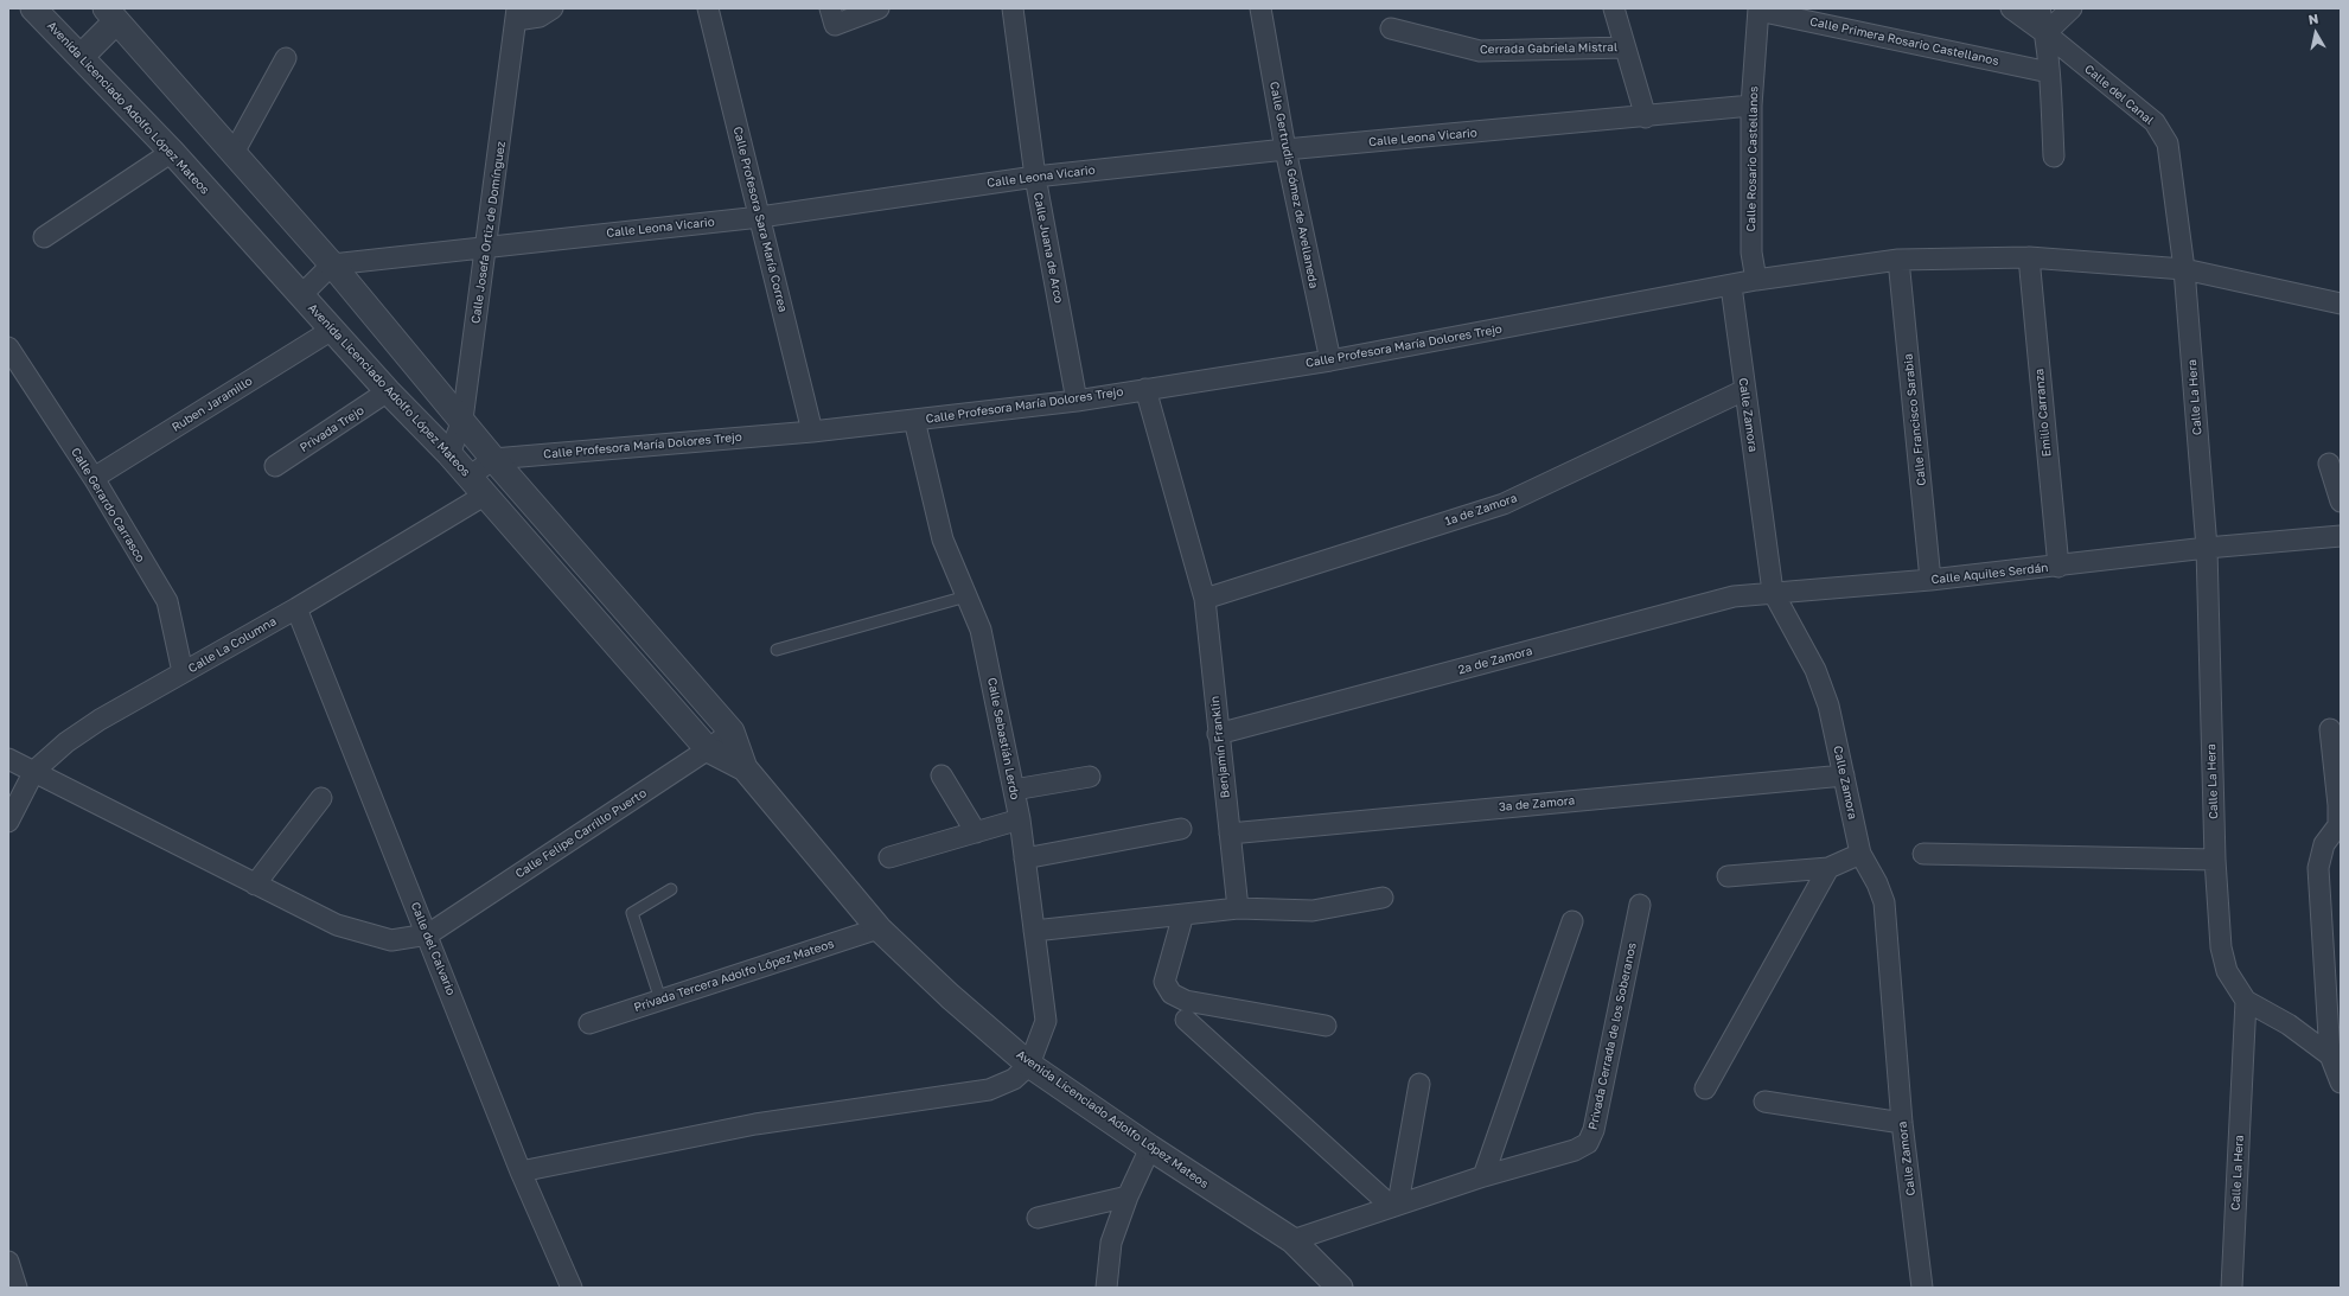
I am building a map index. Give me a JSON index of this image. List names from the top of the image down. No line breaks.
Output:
{"streets":{"street":["Calle Primera Rosario Castellanos","Cerrada Gabriela Mistral","Calle del Canal","Avenida Licenciado Adolfo López Mateos","Calle Leona Vicario","Calle Rosario Castellanos","Calle Gertrudis Gómez de Avellaneda","Calle Profesora Sara María Correa","Calle Josefa Ortiz de Domínguez","Calle Juana de Arco","Calle Profesora María Dolores Trejo","Calle La Hera","Ruben Jaramillo","Emilio Carranza","Calle Zamora","Calle Francisco Sarabia","Privada Trejo","Calle Gerardo Carrasco","1a de Zamora","Calle Aquiles Serdán","Calle La Columna","2a de Zamora","Calle Sebastián Lerdo","Benjamín Franklin","3a de Zamora","Calle Felipe Carrillo Puerto","Calle del Calvario","Privada Tercera Adolfo López Mateos","Privada Cerrada de los Soberanos"]},"crossings":[["Calle Primera Rosario Castellanos","Calle Rosario Castellanos"],["Calle del Canal","Calle Profesora María Dolores Trejo"],["Calle del Canal","Calle La Hera"],["Avenida Licenciado Adolfo López Mateos","Calle Leona Vicario"],["Avenida Licenciado Adolfo López Mateos","Calle Josefa Ortiz de Domínguez"],["Avenida Licenciado Adolfo López Mateos","Calle Profesora María Dolores Trejo"],["Avenida Licenciado Adolfo López Mateos","Ruben Jaramillo"],["Avenida Licenciado Adolfo López Mateos","Privada Trejo"],["Avenida Licenciado Adolfo López Mateos","Calle La Columna"],["Avenida Licenciado Adolfo López Mateos","Calle Sebastián Lerdo"],["Avenida Licenciado Adolfo López Mateos","Calle Felipe Carrillo Puerto"],["Avenida Licenciado Adolfo López Mateos","Privada Tercera Adolfo López Mateos"],["Avenida Licenciado Adolfo López Mateos","Privada Cerrada de los Soberanos"],["Calle Leona Vicario","Calle Rosario Castellanos"],["Calle Leona Vicario","Calle Gertrudis Gómez de Avellaneda"],["Calle Leona Vicario","Calle Profesora Sara María Correa"],["Calle Leona Vicario","Calle Josefa Ortiz de Domínguez"],["Calle Leona Vicario","Calle Juana de Arco"],["Calle Rosario Castellanos","Calle Profesora María Dolores Trejo"],["Calle Gertrudis Gómez de Avellaneda","Calle Profesora María Dolores Trejo"],["Calle Profesora Sara María Correa","Calle Profesora María Dolores Trejo"],["Calle Juana de Arco","Calle Profesora María Dolores Trejo"],["Calle Profesora María Dolores Trejo","Calle La Hera"],["Calle Profesora María Dolores Trejo","Emilio Carranza"],["Calle Profesora María Dolores Trejo","Calle Zamora"],["Calle Profesora María Dolores Trejo","Calle Francisco Sarabia"],["Calle Profesora María Dolores Trejo","Calle Sebastián Lerdo"],["Calle Profesora María Dolores Trejo","Benjamín Franklin"],["Calle La Hera","Calle Aquiles Serdán"],["Ruben Jaramillo","Calle Gerardo Carrasco"],["Emilio Carranza","Calle Aquiles Serdán"],["Calle Zamora","1a de Zamora"],["Calle Zamora","Calle Aquiles Serdán"],["Calle Zamora","2a de Zamora"],["Calle Zamora","3a de Zamora"],["Calle Francisco Sarabia","Calle Aquiles Serdán"],["Calle Gerardo Carrasco","Calle La Columna"],["1a de Zamora","Benjamín Franklin"],["Calle Aquiles Serdán","2a de Zamora"],["Calle La Columna","Calle del Calvario"],["2a de Zamora","Benjamín Franklin"],["Benjamín Franklin","3a de Zamora"],["Calle Felipe Carrillo Puerto","Calle del Calvario"]],"north":"top"}
